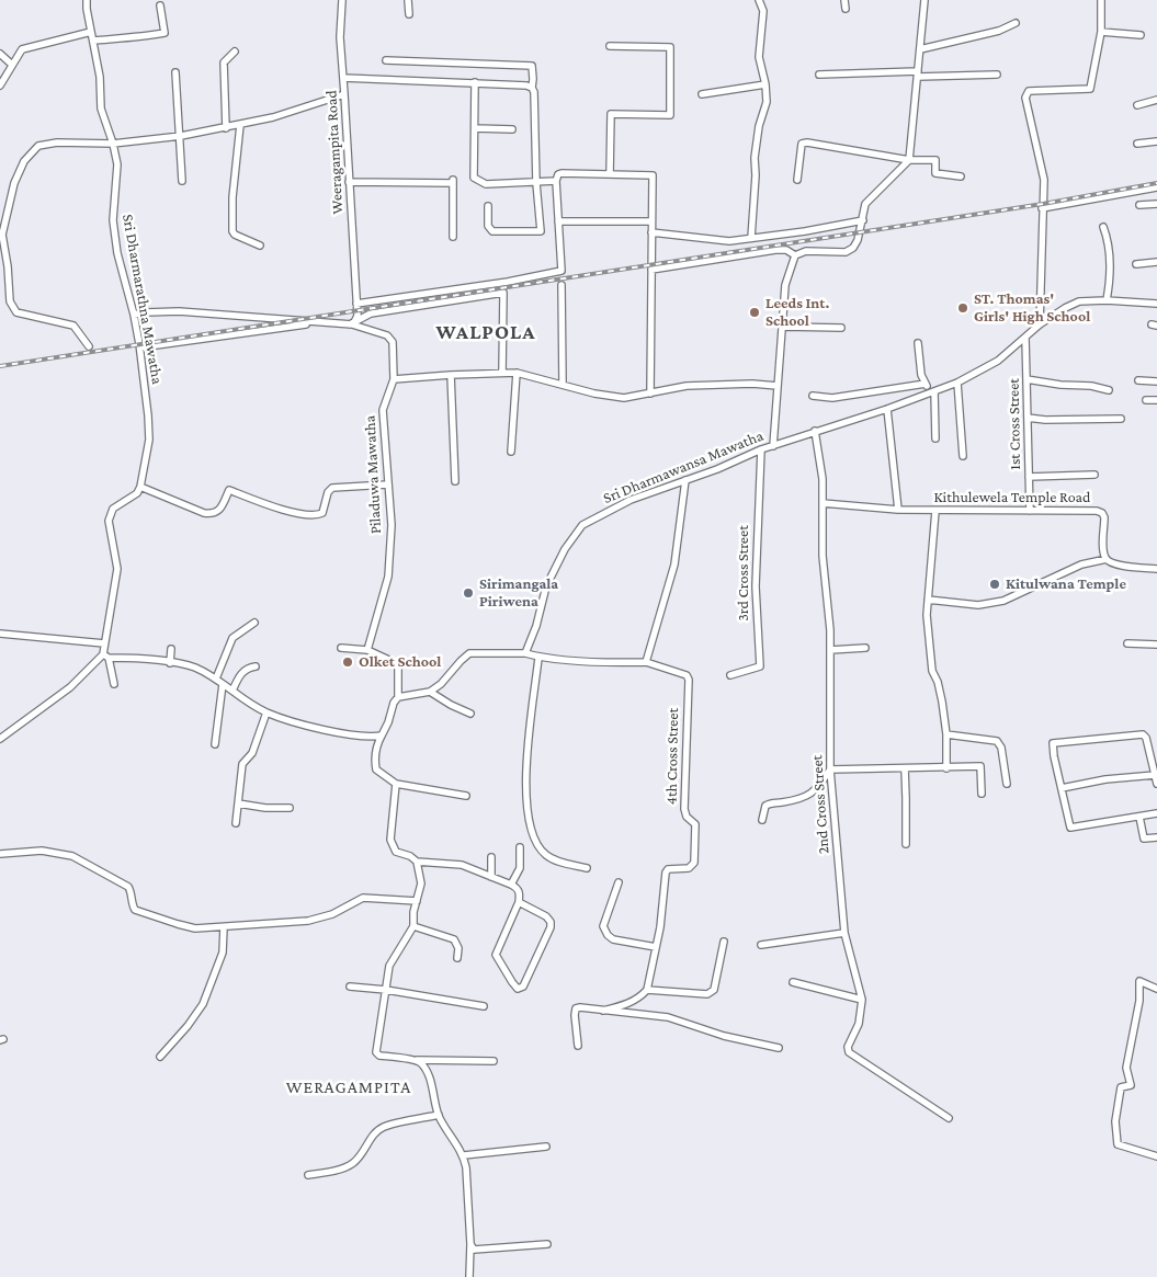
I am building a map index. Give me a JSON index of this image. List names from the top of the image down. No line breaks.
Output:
{"streets":{"street":["Weeragampita Road","Sri Dharmarathna Mawatha","1st Cross Street","Sri Dharmawansa Mawatha","Piladuwa Mawatha","Kithulewela Temple Road","3rd Cross Street","4th Cross Street","2nd Cross Street"]},"crossings":[["Weeragampita Road","Piladuwa Mawatha"],["1st Cross Street","Sri Dharmawansa Mawatha"],["1st Cross Street","Kithulewela Temple Road"],["Sri Dharmawansa Mawatha","3rd Cross Street"],["Sri Dharmawansa Mawatha","2nd Cross Street"],["Kithulewela Temple Road","2nd Cross Street"]],"districts":["WALPOLA","WERAGAMPITA"],"places":["ST. Thomas' Girls' High School","Leeds Int. School","Kitulwana Temple","Sirimangala Piriwena","Olket School"]}
